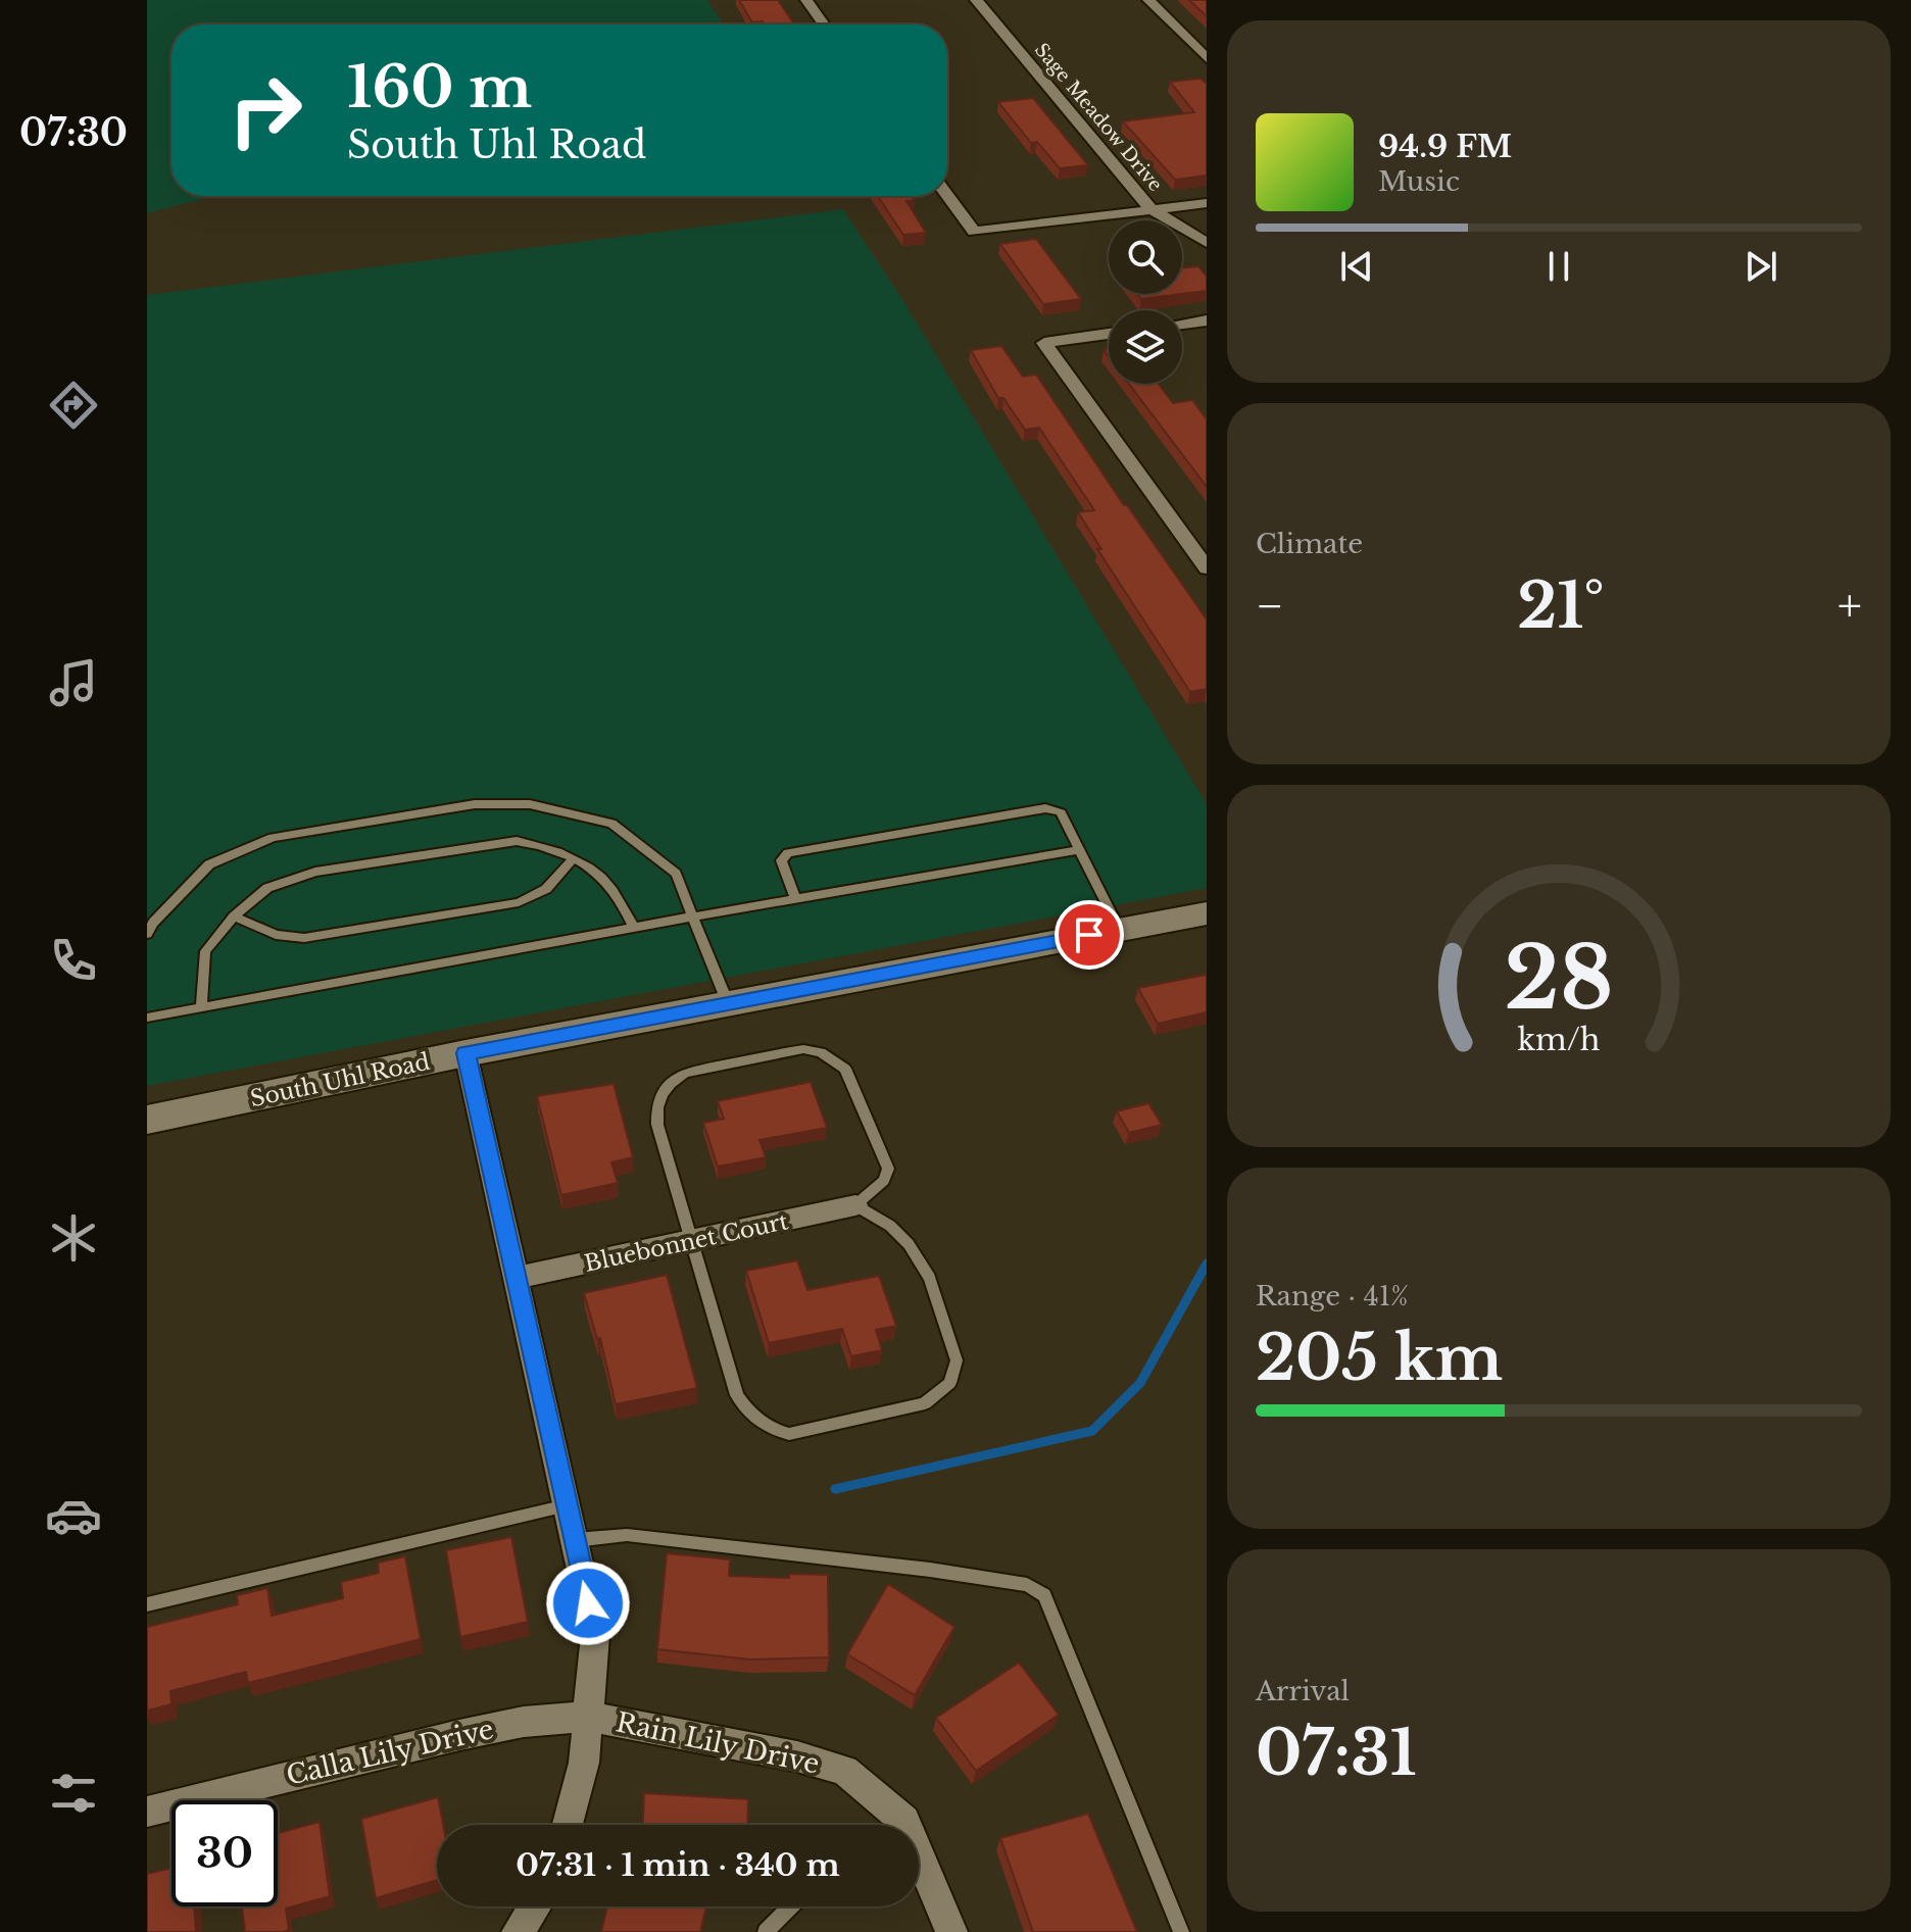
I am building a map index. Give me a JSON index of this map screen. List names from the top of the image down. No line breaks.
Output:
{"streets":{"main road":["South Uhl Road"],"street":["Sage Meadow Drive","Bluebonnet Court","Rain Lily Drive","Calla Lily Drive"]},"crossings":[["Rain Lily Drive","Calla Lily Drive"]],"page":{"tabs":"07:30","turn":["160 m","South Uhl Road"],"song":["94.9 FM","Music"],"tile":["Climate",["Range · 41%","205 km"],["Arrival","07:31"]],"heat":["−","21°","+"],"limit":"30","trip":"07:31 · 1 min · 340 m","gauge":["28","km/h"]}}
